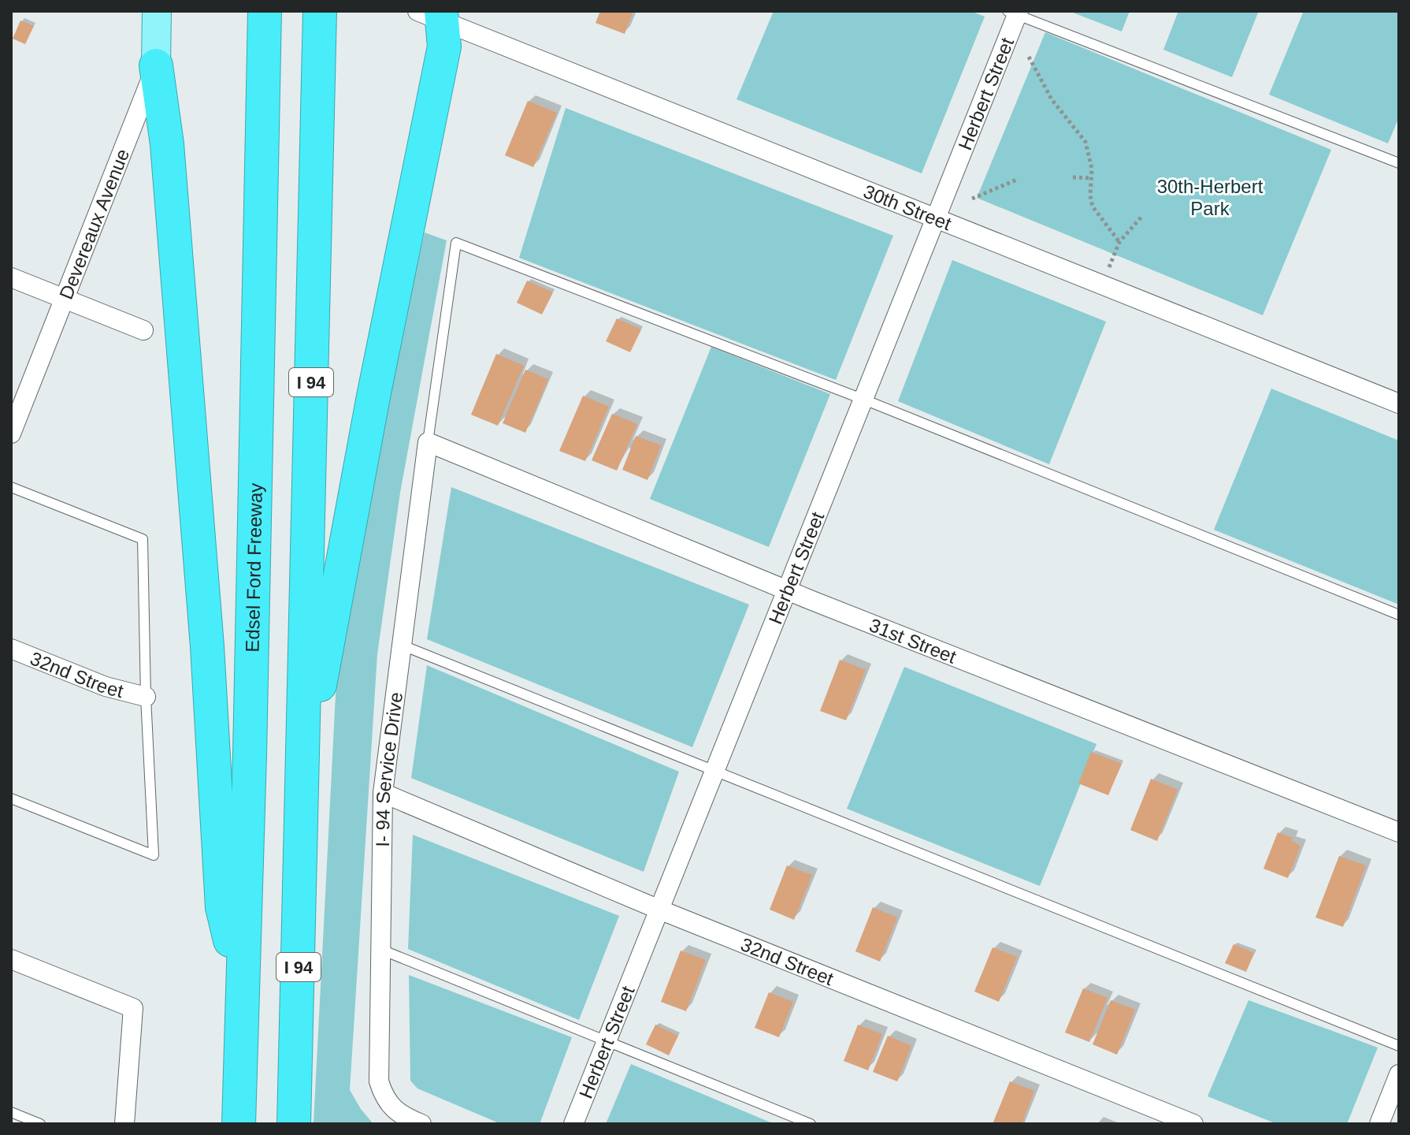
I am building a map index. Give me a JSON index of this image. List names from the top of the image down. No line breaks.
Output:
{"streets":{"highway":["I 94","Edsel Ford Freeway"],"main road":["Devereaux Avenue"],"street":["Herbert Street","30th Street","31st Street","32nd Street","I- 94 Service Drive"]},"crossings":[["Herbert Street","30th Street"],["Herbert Street","31st Street"],["Herbert Street","32nd Street"],["31st Street","I- 94 Service Drive"],["32nd Street","I- 94 Service Drive"]],"parks":["30th-Herbert Park"]}
